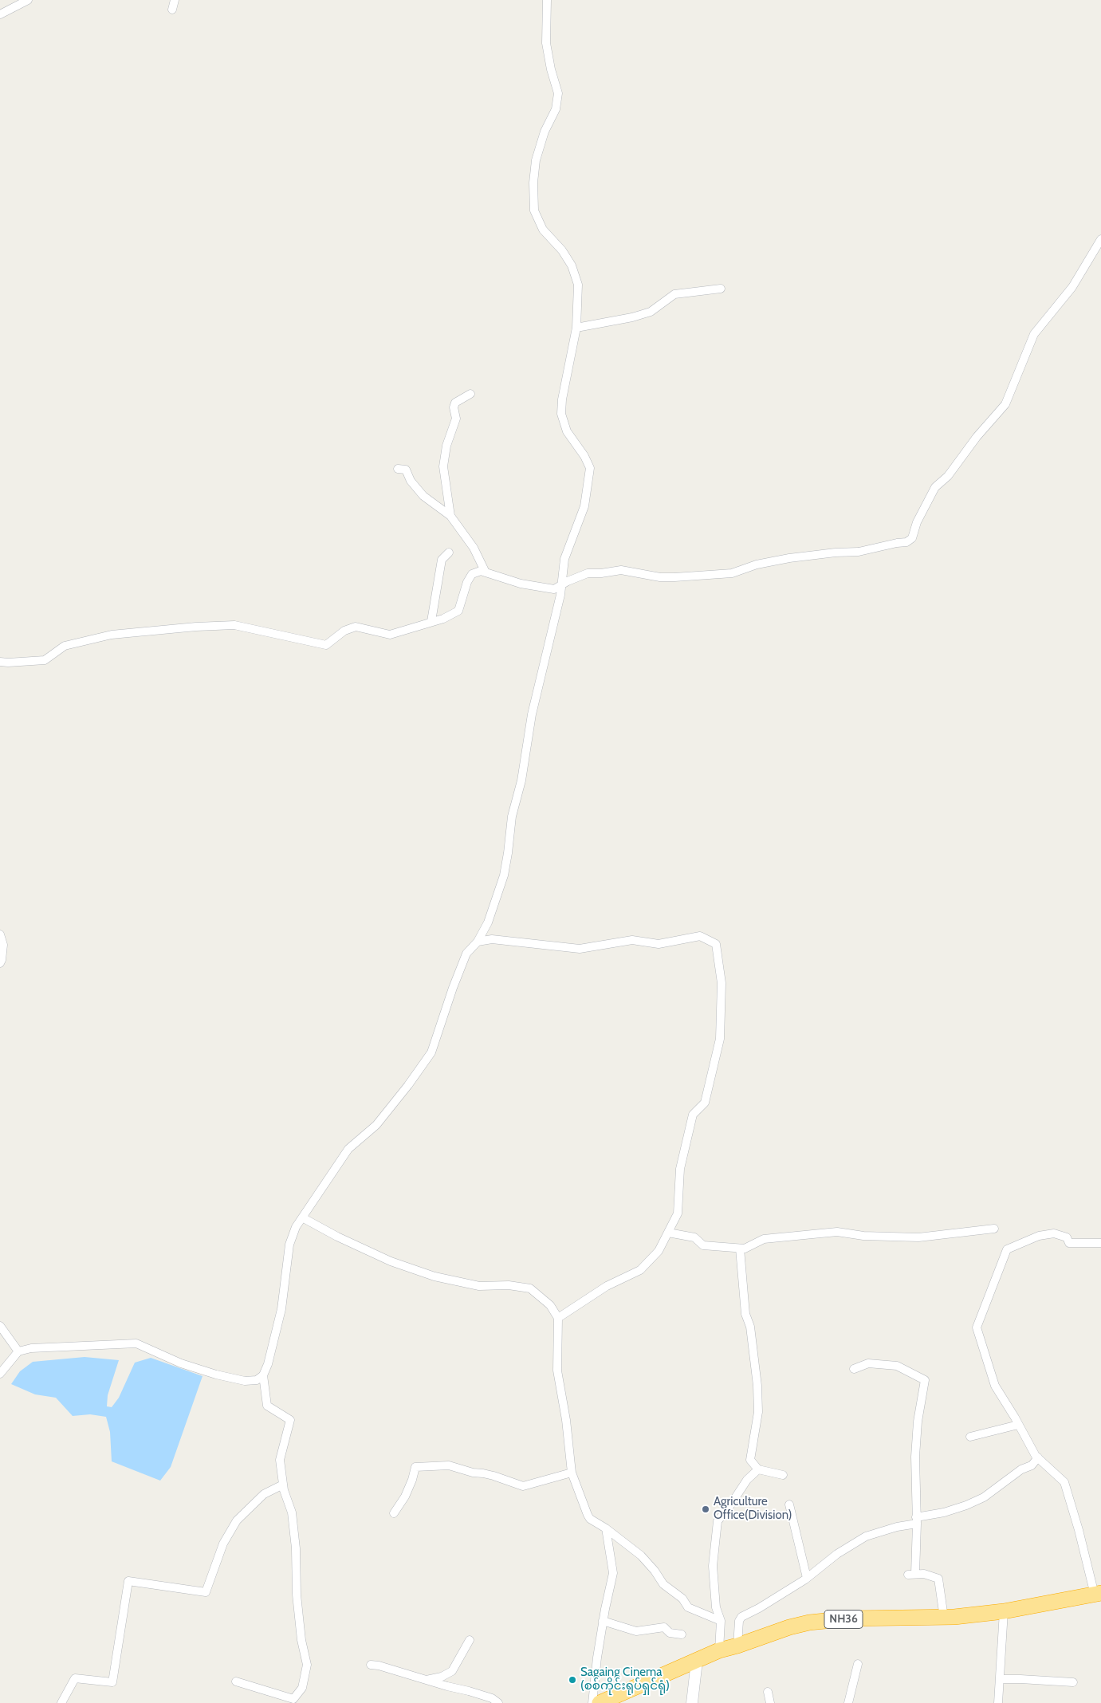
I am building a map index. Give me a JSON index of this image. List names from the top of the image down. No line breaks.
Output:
{"streets":{"highway":["NH36"]},"places":["Agriculture Office(Division)","Sagaing Cinema (စစ်ကိုင်းရုပ်ရှင်ရုံ)"]}
